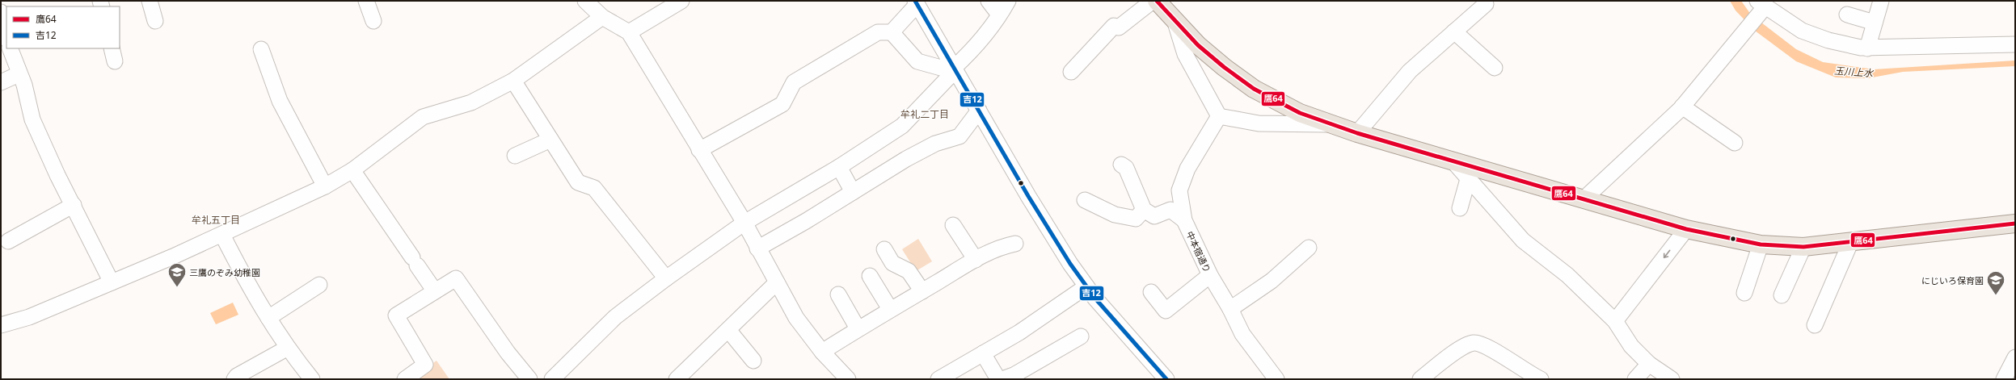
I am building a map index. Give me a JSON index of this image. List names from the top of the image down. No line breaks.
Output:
{"streets":{"street":["中本宿通り"]},"districts":["牟礼二丁目","牟礼五丁目"],"water":["玉川上水"],"places":{"school or university":["三鷹のぞみ幼稚園","にじいろ保育園"]},"lines":["transit line 鷹64","transit line 吉12"],"legend":["鷹64","吉12"]}
